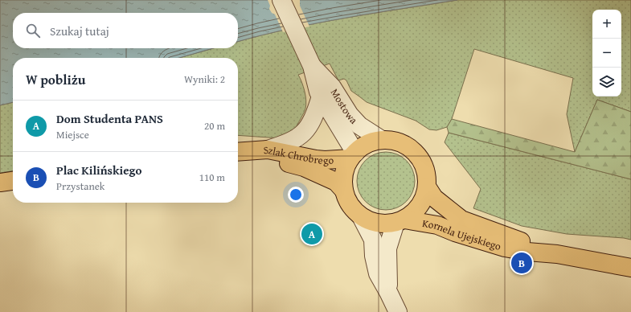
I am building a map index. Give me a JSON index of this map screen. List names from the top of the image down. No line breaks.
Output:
{"streets":{"main road":["Szlak Chrobrego","Kornela Ujejskiego"],"street":["Mostowa"]},"crossings":[["Mostowa","Szlak Chrobrego"],["Mostowa","Kornela Ujejskiego"],["Szlak Chrobrego","Kornela Ujejskiego"]],"page":{"map_buttons":["+","−"],"search":"Szukaj tutaj","heading":["W pobliżu","Wyniki: 2"],"list":[{"mark":"A","name":"Dom Studenta PANS","note":"Miejsce","value":"20 m"},{"mark":"B","name":"Plac Kilińskiego","note":"Przystanek","value":"110 m"}],"pins":["A","B"]}}
